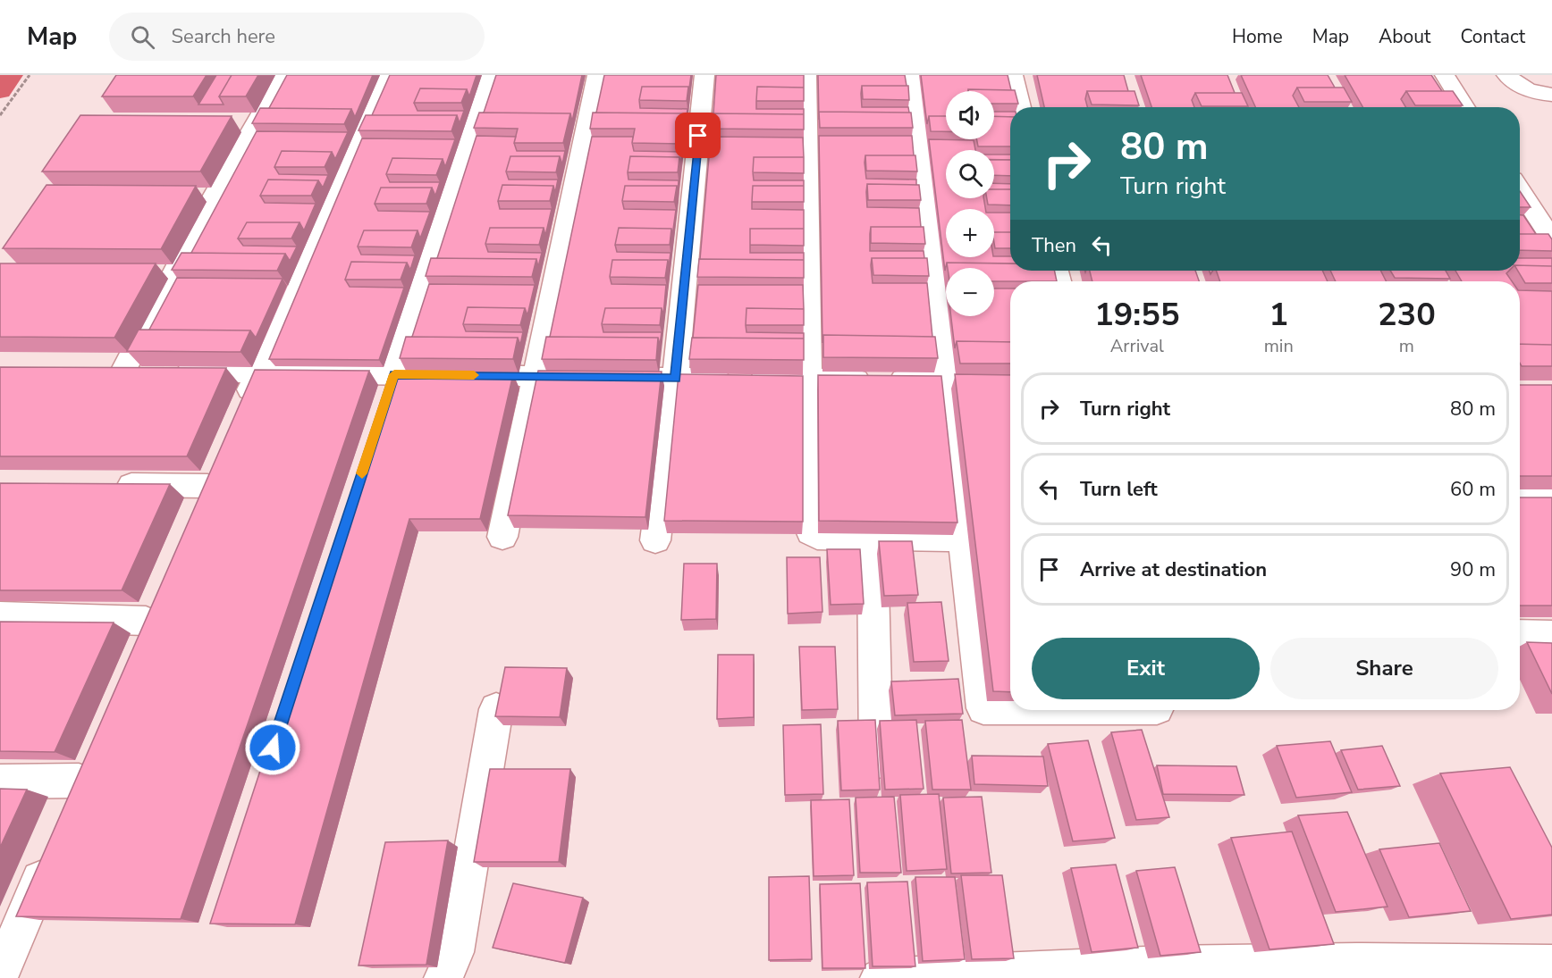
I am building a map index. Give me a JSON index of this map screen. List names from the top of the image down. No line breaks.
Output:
{"page":{"header":"Map","search":"Search here","nav":["Home","Map","About","Contact"],"map_buttons":["+","−"],"turn":["80 m","Turn right"],"then":"Then","eta":["19:55","Arrival","1","min","230","m"],"list":[{"name":"Turn right","value":"80 m"},{"name":"Turn left","value":"60 m"},{"name":"Arrive at destination","value":"90 m"}],"buttons":["Exit","Share"]}}
